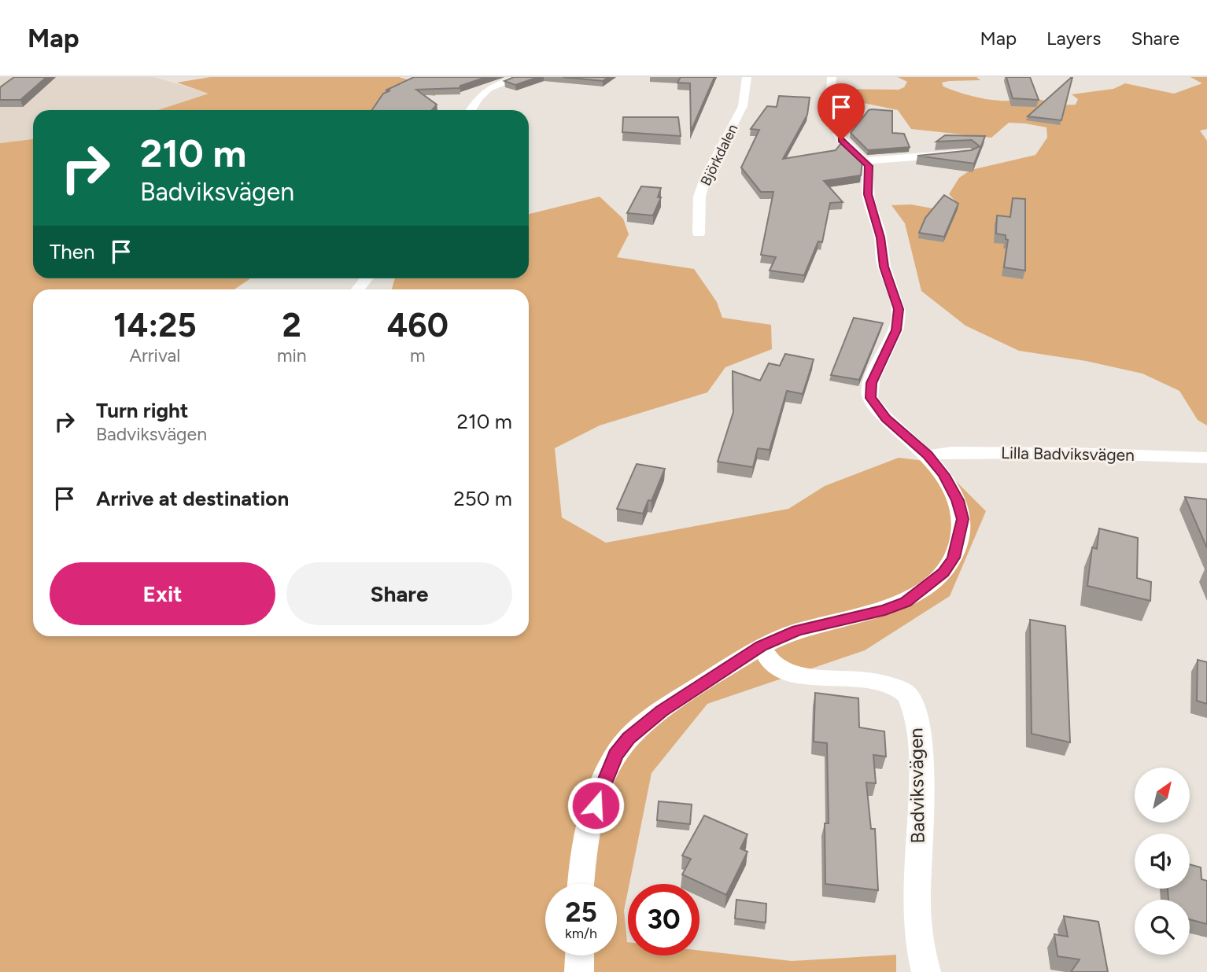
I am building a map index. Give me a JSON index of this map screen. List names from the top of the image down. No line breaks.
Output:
{"streets":{"street":["Björkdalen","Lilla Badviksvägen","Badviksvägen"]},"north":"top right","page":{"header":"Map","nav":["Map","Layers","Share"],"turn":["210 m","Badviksvägen"],"then":"Then","eta":["14:25","Arrival","2","min","460","m"],"list":[{"name":"Turn right","note":"Badviksvägen","value":"210 m"},{"name":"Arrive at destination","value":"250 m"}],"buttons":["Exit","Share"],"speed":"25 km/h","limit":"30"}}
